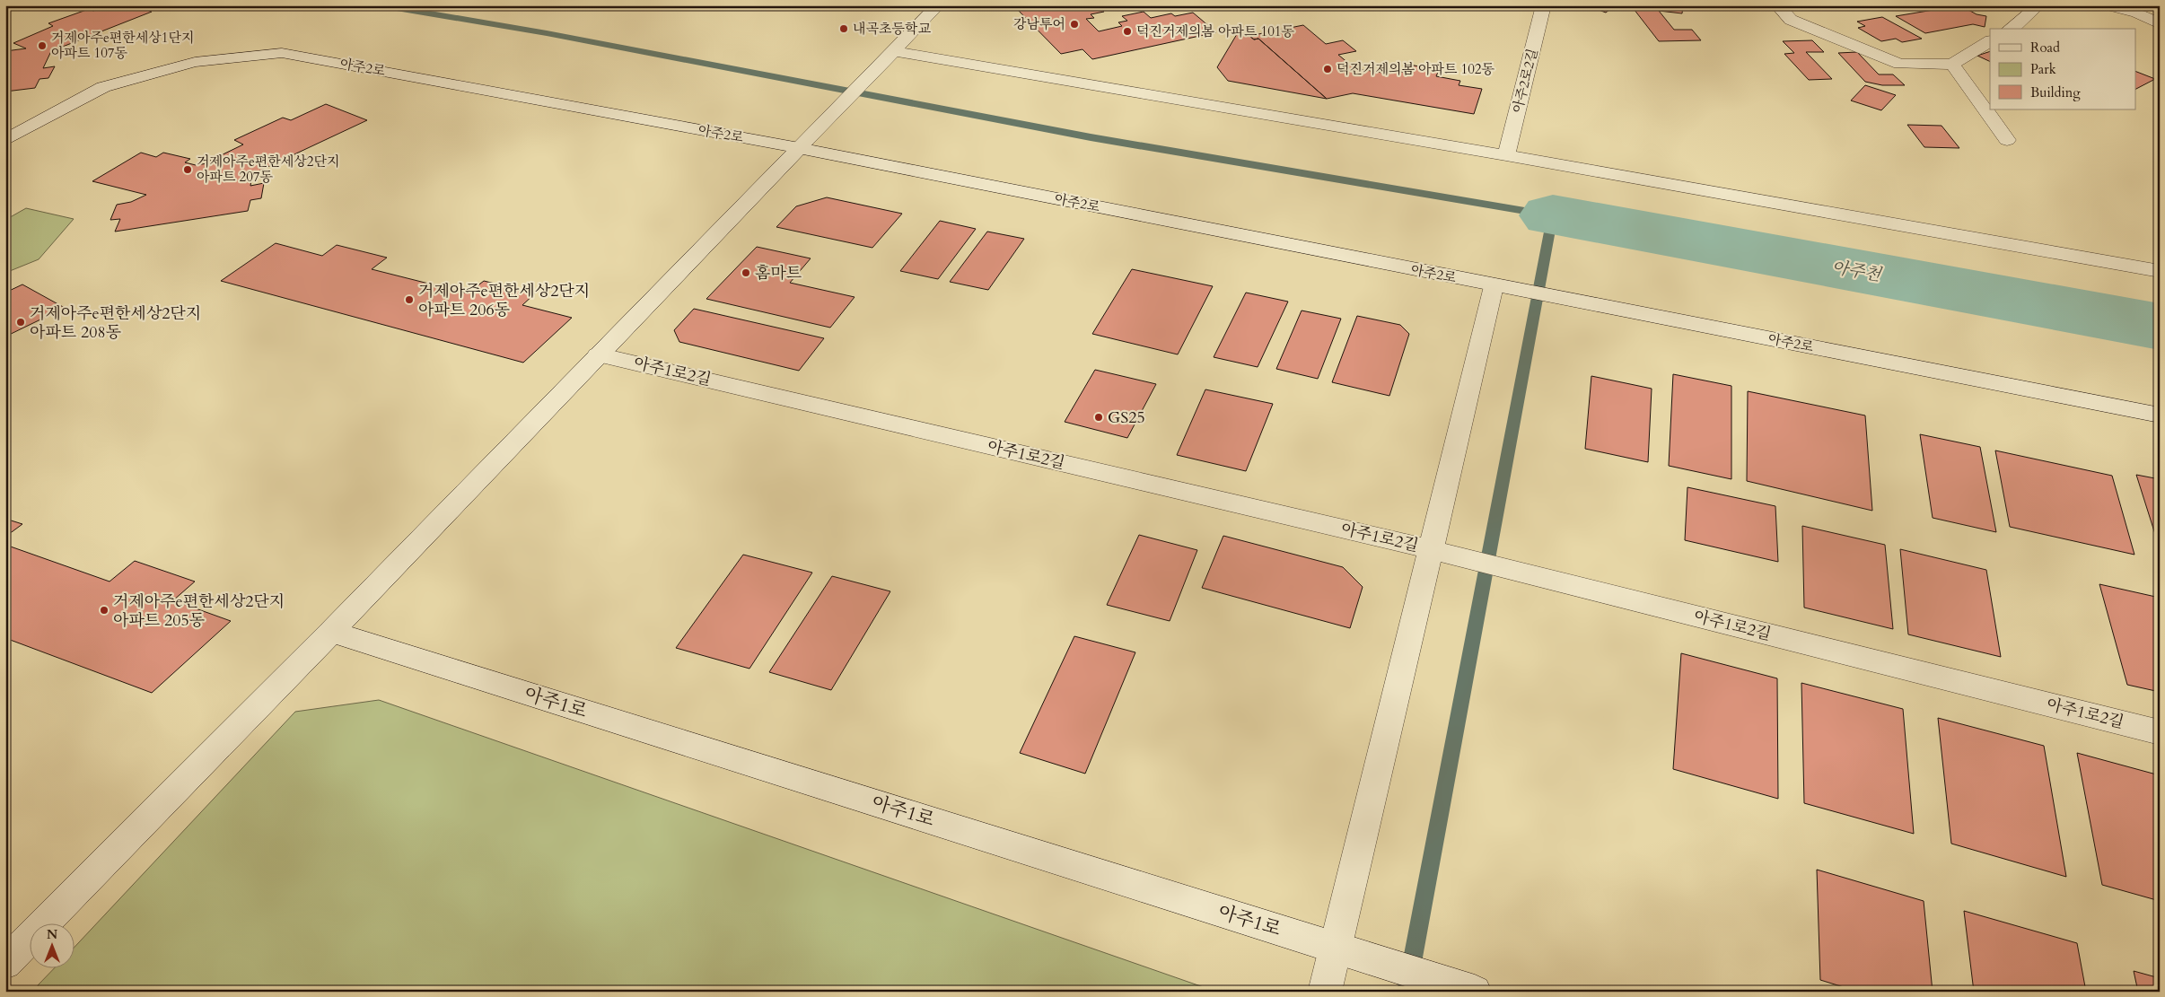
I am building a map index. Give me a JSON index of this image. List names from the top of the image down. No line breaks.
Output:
{"streets":{"street":["아주2로","아주2로2길","아주1로2길","아주1로"]},"water":["아주천"],"places":["강남투어","내곡초등학교","덕진거제의봄 아파트 101동","거제아주e편한세상1단지 아파트 107동","덕진거제의봄 아파트 102동","거제아주e편한세상2단지 아파트 207동","홈마트","거제아주e편한세상2단지 아파트 206동","거제아주e편한세상2단지 아파트 208동","GS25","거제아주e편한세상2단지 아파트 205동"],"legend":["Road","Park","Building"],"north":"top"}
